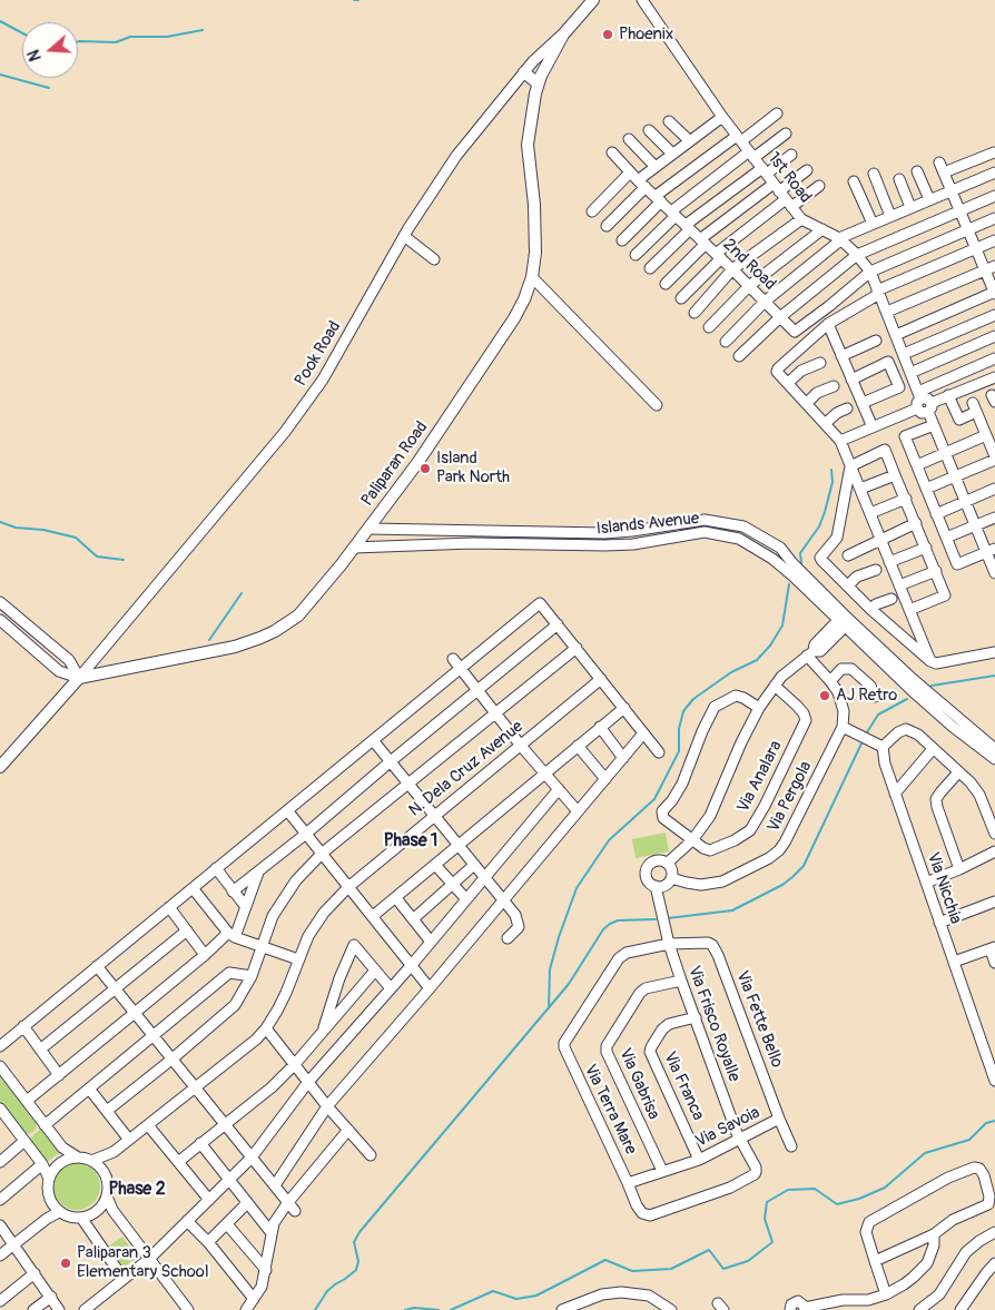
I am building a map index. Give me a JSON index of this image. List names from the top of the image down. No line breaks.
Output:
{"streets":{"main road":["Paliparan Road"],"street":["1st Road","2nd Road","Pook Road","Islands Avenue","N. Dela Cruz Avenue","Via Analara","Via Pergola","Via Nicchia","Via Fette Bello","Via Frisco Royalle","Via Gabrisa","Via Franca","Via Terra Mare","Via Savoia"]},"crossings":[["1st Road","2nd Road"],["Pook Road","Paliparan Road"],["Paliparan Road","Islands Avenue"],["Via Pergola","Via Frisco Royalle"],["Via Fette Bello","Via Frisco Royalle"],["Via Fette Bello","Via Terra Mare"],["Via Fette Bello","Via Savoia"],["Via Frisco Royalle","Via Gabrisa"],["Via Frisco Royalle","Via Franca"],["Via Frisco Royalle","Via Terra Mare"],["Via Frisco Royalle","Via Savoia"],["Via Gabrisa","Via Savoia"],["Via Franca","Via Savoia"],["Via Terra Mare","Via Savoia"]],"districts":["Phase 1","Phase 2"],"places":["Phoenix","Island Park North","AJ Retro","Paliparan 3 Elementary School"],"north":"left"}
